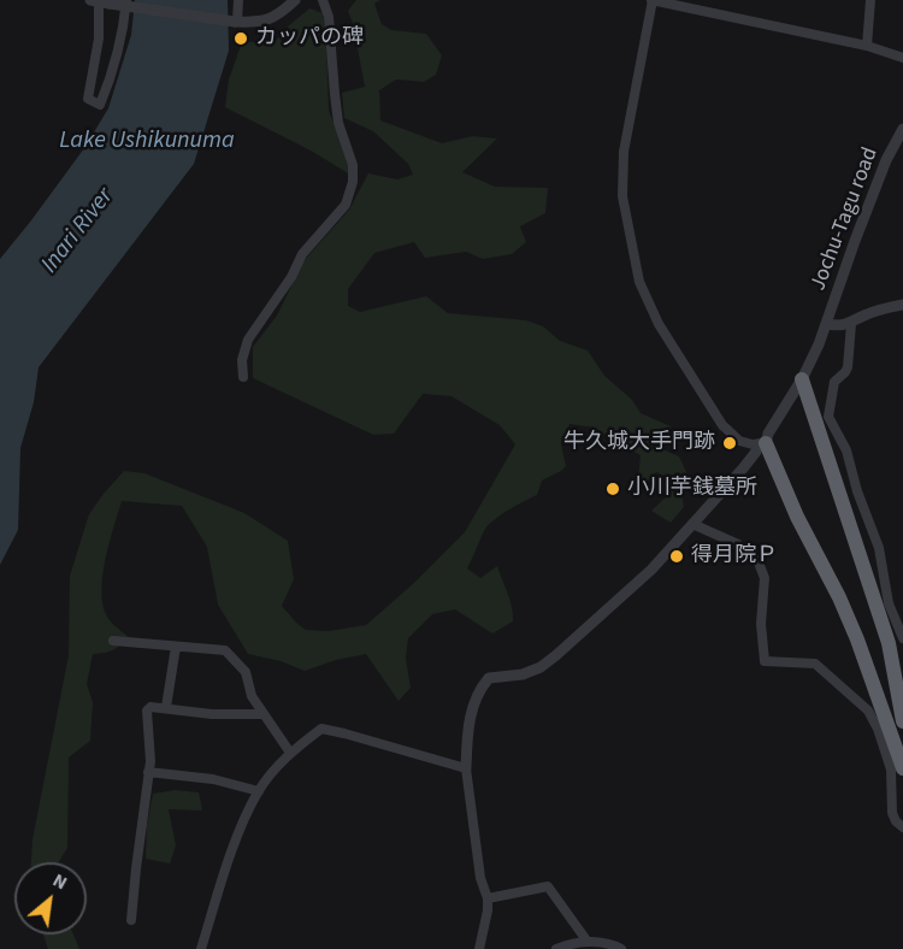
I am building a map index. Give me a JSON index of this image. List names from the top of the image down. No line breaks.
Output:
{"streets":{"street":["Jochu-Tagu road"]},"water":["Lake Ushikunuma","Inari River"],"places":["カッパの碑","牛久城大手門跡","小川芋銭墓所","得月院Ｐ"],"north":"top right"}
